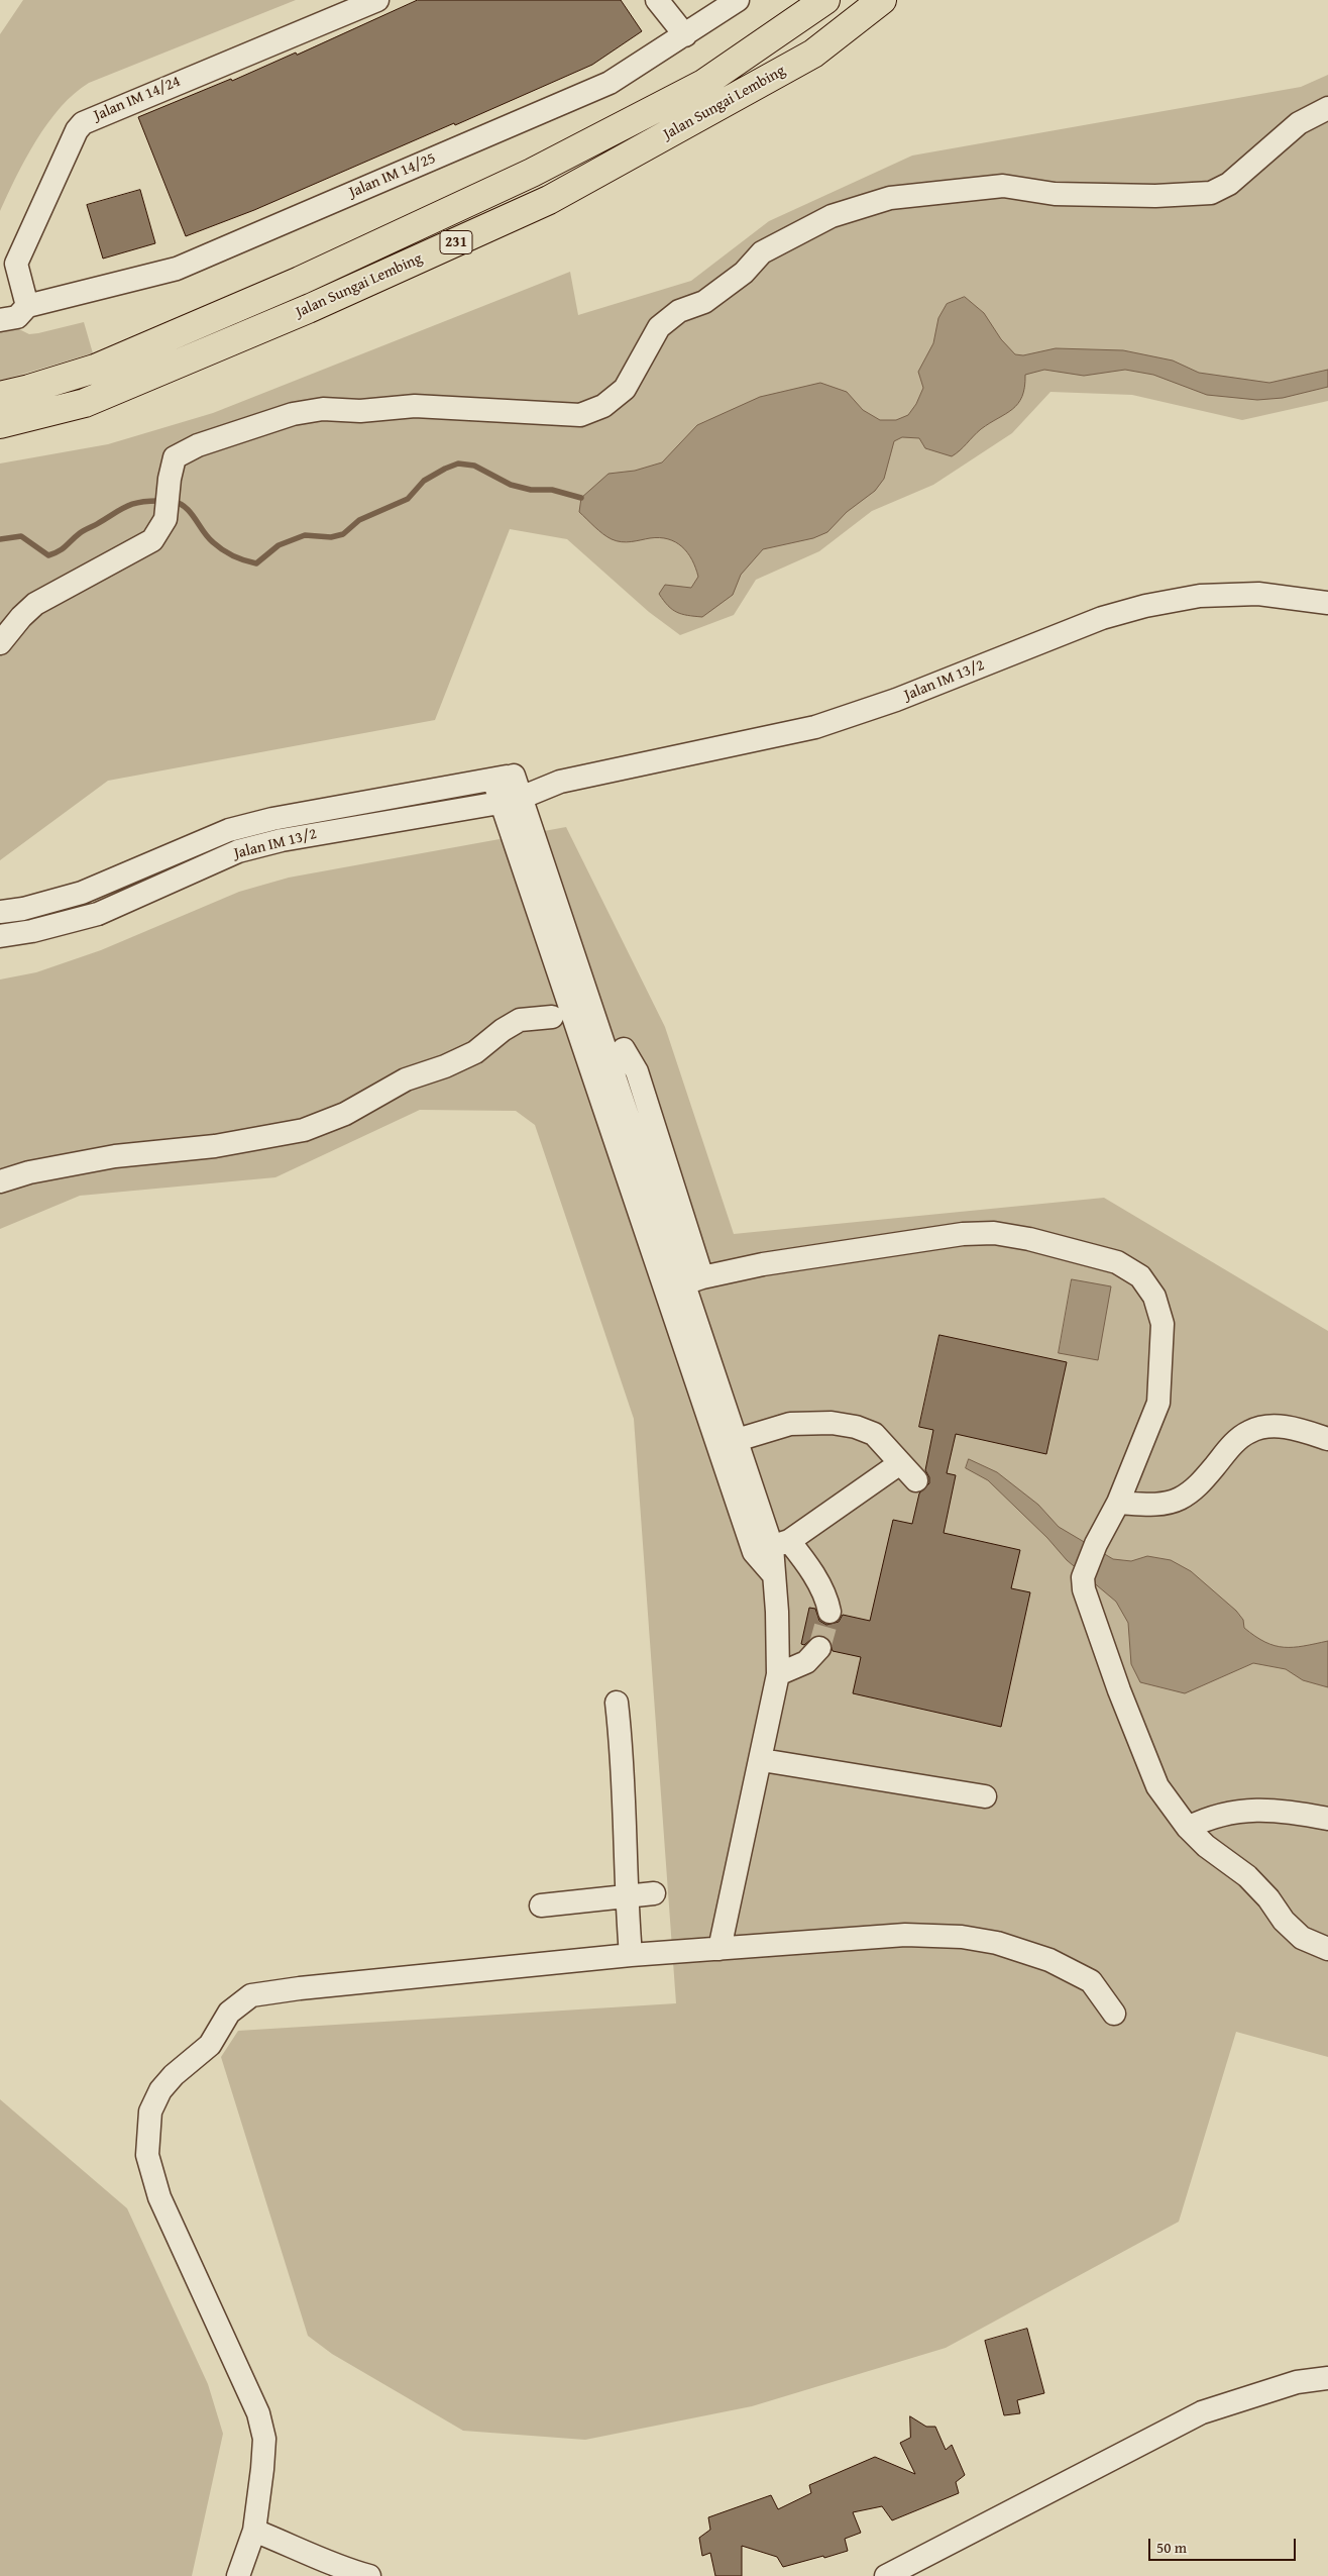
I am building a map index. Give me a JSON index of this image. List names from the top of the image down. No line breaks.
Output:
{"streets":{"main road":["Jalan Sungai Lembing","231"],"street":["Jalan IM 14/24","Jalan IM 14/25","Jalan IM 13/2"]},"crossings":[["Jalan IM 14/24","Jalan IM 14/25"]],"scale_bar":"50 m"}
